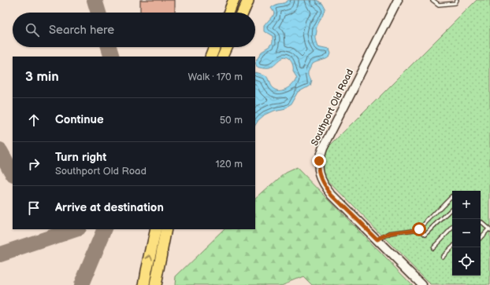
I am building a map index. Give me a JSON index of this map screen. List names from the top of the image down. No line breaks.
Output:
{"streets":{"street":["Southport Old Road"]},"page":{"search":"Search here","heading":["3 min","Walk · 170 m"],"list":[["Continue","50 m"],["Turn right","Southport Old Road","120 m"],"Arrive at destination"],"map_buttons":["+","−"]}}
